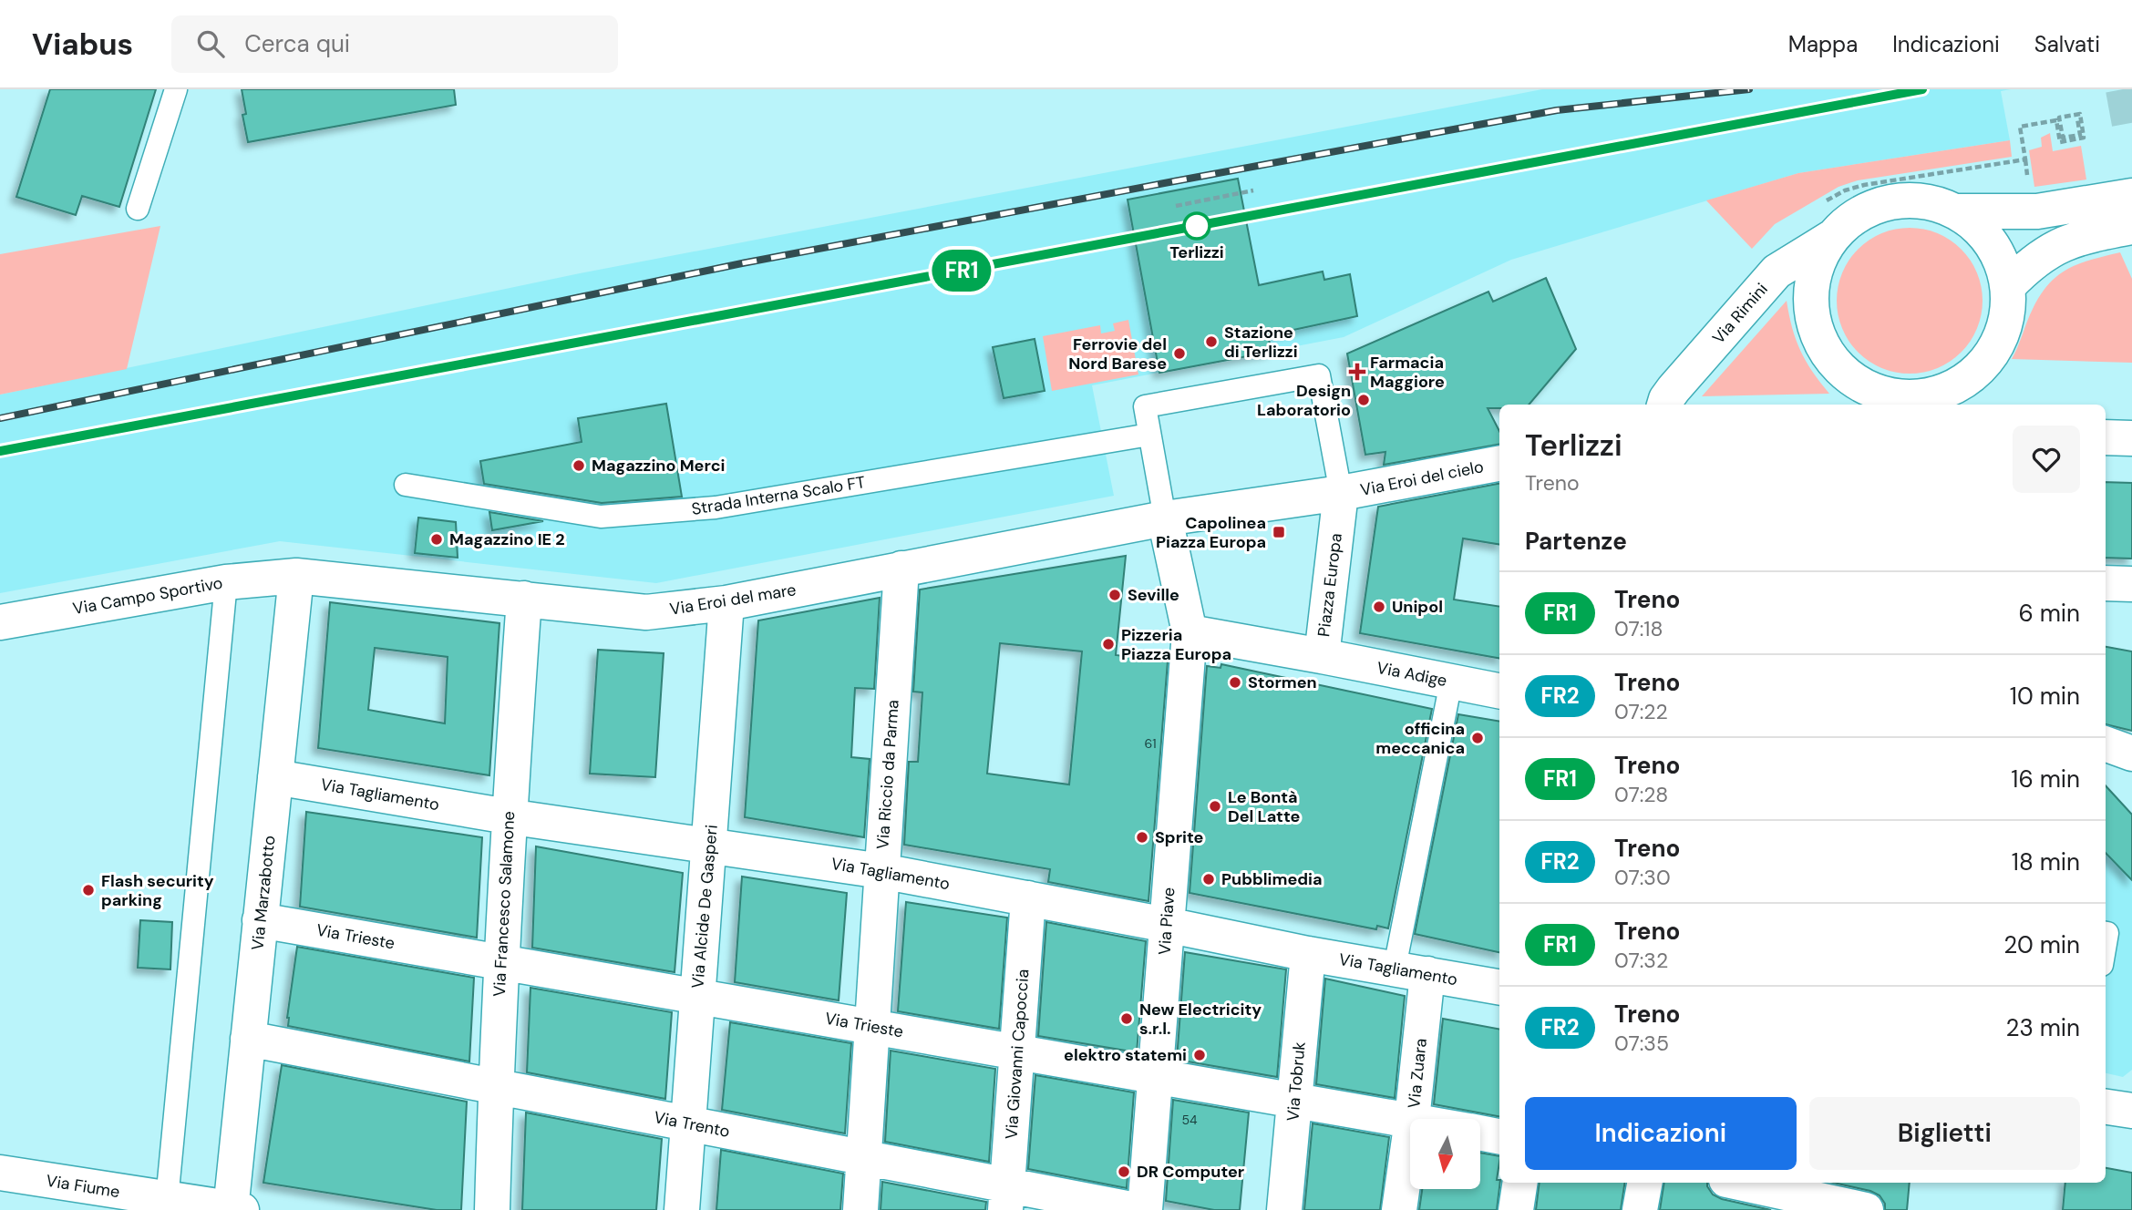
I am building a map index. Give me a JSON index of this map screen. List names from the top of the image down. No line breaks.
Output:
{"streets":{"street":["Via Rimini","Via Eroi del cielo","Piazza Europa","Via Campo Sportivo","Via Eroi del mare","Via Adige","Via Riccio da Parma","Via Tagliamento","Via Marzabotto","Via Francesco Salamone","Via Alcide De Gasperi","Via Piave","Via Trieste","Via Giovanni Capoccia","Via Zuara","Via Tobruk","Via Trento","Via Fiume"],"lane":["Strada Interna Scalo FT"]},"crossings":[["Via Eroi del cielo","Piazza Europa"],["Strada Interna Scalo FT","Piazza Europa"],["Piazza Europa","Via Eroi del mare"],["Piazza Europa","Via Adige"],["Piazza Europa","Via Piave"],["Via Campo Sportivo","Via Eroi del mare"],["Via Campo Sportivo","Via Marzabotto"],["Via Eroi del mare","Via Riccio da Parma"],["Via Eroi del mare","Via Marzabotto"],["Via Eroi del mare","Via Francesco Salamone"],["Via Eroi del mare","Via Alcide De Gasperi"],["Via Riccio da Parma","Via Tagliamento"],["Via Riccio da Parma","Via Trieste"],["Via Riccio da Parma","Via Trento"],["Via Tagliamento","Via Marzabotto"],["Via Tagliamento","Via Francesco Salamone"],["Via Tagliamento","Via Alcide De Gasperi"],["Via Tagliamento","Via Piave"],["Via Tagliamento","Via Giovanni Capoccia"],["Via Tagliamento","Via Zuara"],["Via Tagliamento","Via Tobruk"],["Via Marzabotto","Via Trieste"],["Via Marzabotto","Via Trento"],["Via Marzabotto","Via Fiume"],["Via Francesco Salamone","Via Trieste"],["Via Francesco Salamone","Via Trento"],["Via Alcide De Gasperi","Via Trieste"],["Via Alcide De Gasperi","Via Trento"],["Via Piave","Via Trieste"],["Via Trieste","Via Giovanni Capoccia"],["Via Trieste","Via Tobruk"],["Via Giovanni Capoccia","Via Trento"]],"places":{"other":["Terlizzi","Stazione di Terlizzi","Ferrovie del Nord Barese","Design Laboratorio","Magazzino Merci","Magazzino IE 2","Seville","Unipol","Pizzeria Piazza Europa","Stormen","officina meccanica","Le Bontà Del Latte","Sprite","Pubblimedia","Flash security parking","New Electricity s.r.l.","elektro statemi","DR Computer"],"health":["Farmacia Maggiore"],"transit":["Capolinea Piazza Europa"]},"house_numbers":["61","54"],"north":"bottom","page":{"header":"Viabus","search":"Cerca qui","nav":["Mappa","Indicazioni","Salvati"],"on_map":"FR1","heading":[["Terlizzi","Treno"],"Partenze"],"list":[{"mark":"FR1","name":"Treno","note":"07:18","value":"6 min"},{"mark":"FR2","name":"Treno","note":"07:22","value":"10 min"},{"mark":"FR1","name":"Treno","note":"07:28","value":"16 min"},{"mark":"FR2","name":"Treno","note":"07:30","value":"18 min"},{"mark":"FR1","name":"Treno","note":"07:32","value":"20 min"},{"mark":"FR2","name":"Treno","note":"07:35","value":"23 min"}],"buttons":["Indicazioni","Biglietti"]}}
